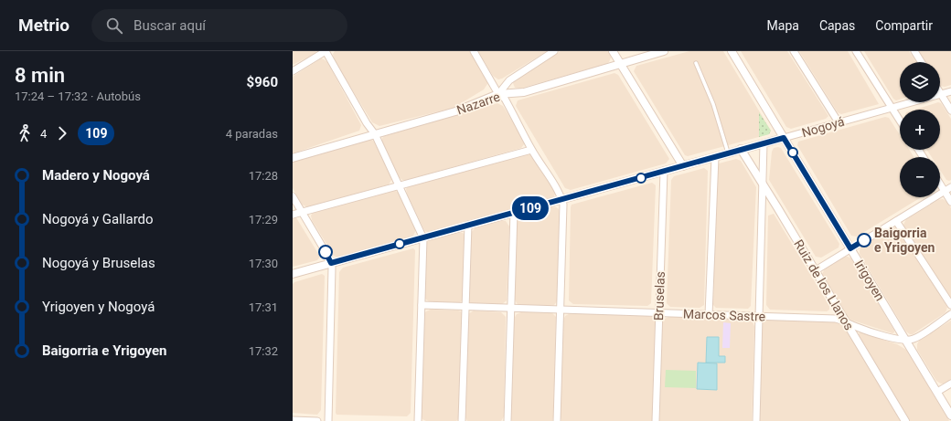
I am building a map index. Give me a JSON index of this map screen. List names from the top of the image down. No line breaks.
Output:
{"streets":{"street":["Nazarre","Nogoyá","Irigoyen","Ruiz de los Llanos","Bruselas","Marcos Sastre"]},"crossings":[["Nogoyá","Irigoyen"],["Nogoyá","Ruiz de los Llanos"],["Nogoyá","Bruselas"],["Irigoyen","Marcos Sastre"],["Ruiz de los Llanos","Marcos Sastre"],["Bruselas","Marcos Sastre"]],"places":["Baigorria e Yrigoyen"],"lines":["bus line 109"],"page":{"header":"Metrio","search":"Buscar aquí","nav":["Mapa","Capas","Compartir"],"heading":["8 min","17:24 – 17:32 · Autobús","$960"],"on_map":"109","map_buttons":["+","−"],"legs":["4","109","4 paradas"],"list":[{"name":"Madero y Nogoyá","value":"17:28"},{"name":"Nogoyá y Gallardo","value":"17:29"},{"name":"Nogoyá y Bruselas","value":"17:30"},{"name":"Yrigoyen y Nogoyá","value":"17:31"},{"name":"Baigorria e Yrigoyen","value":"17:32"}]}}
